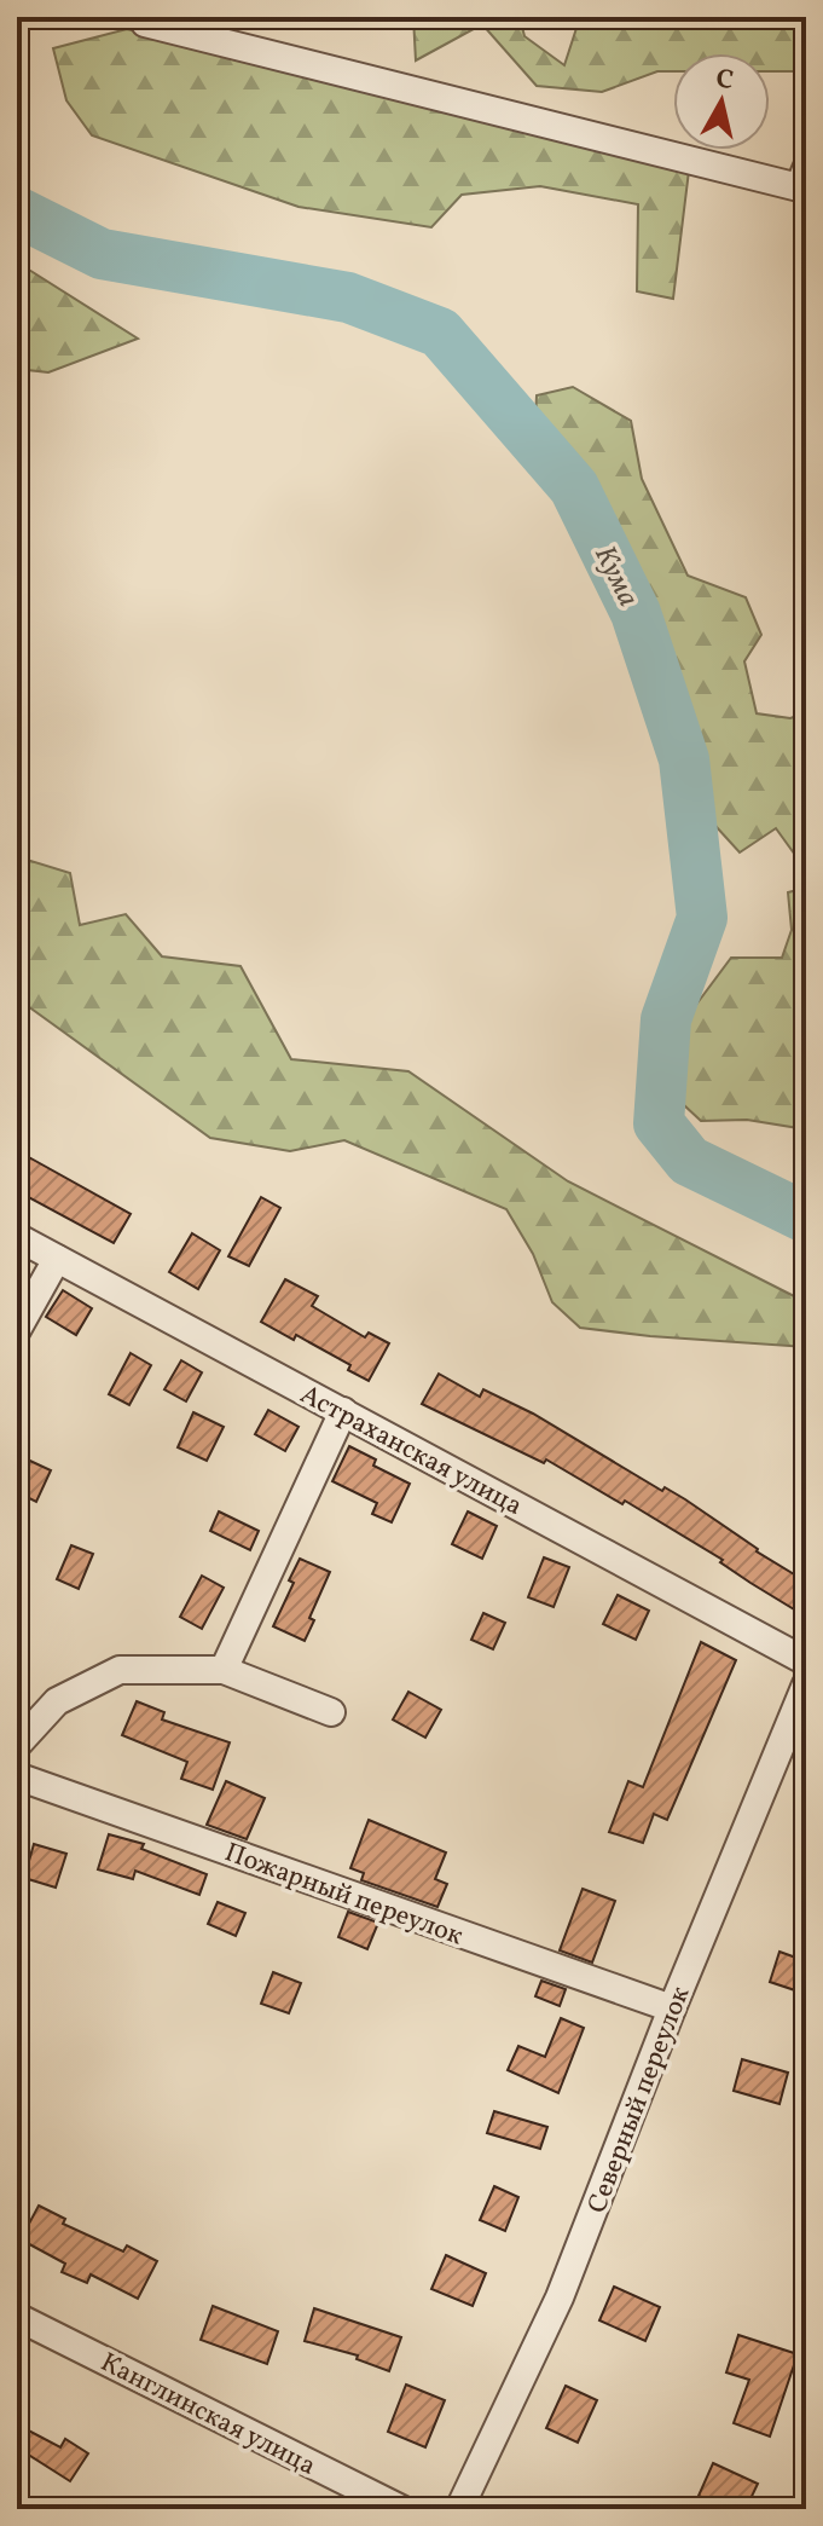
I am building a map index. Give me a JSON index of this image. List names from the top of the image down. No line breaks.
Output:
{"streets":{"street":["Астраханская улица","Пожарный переулок","Северный переулок","Канглинская улица"]},"crossings":[["Пожарный переулок","Северный переулок"]],"water":["Кума"],"north":"top"}
